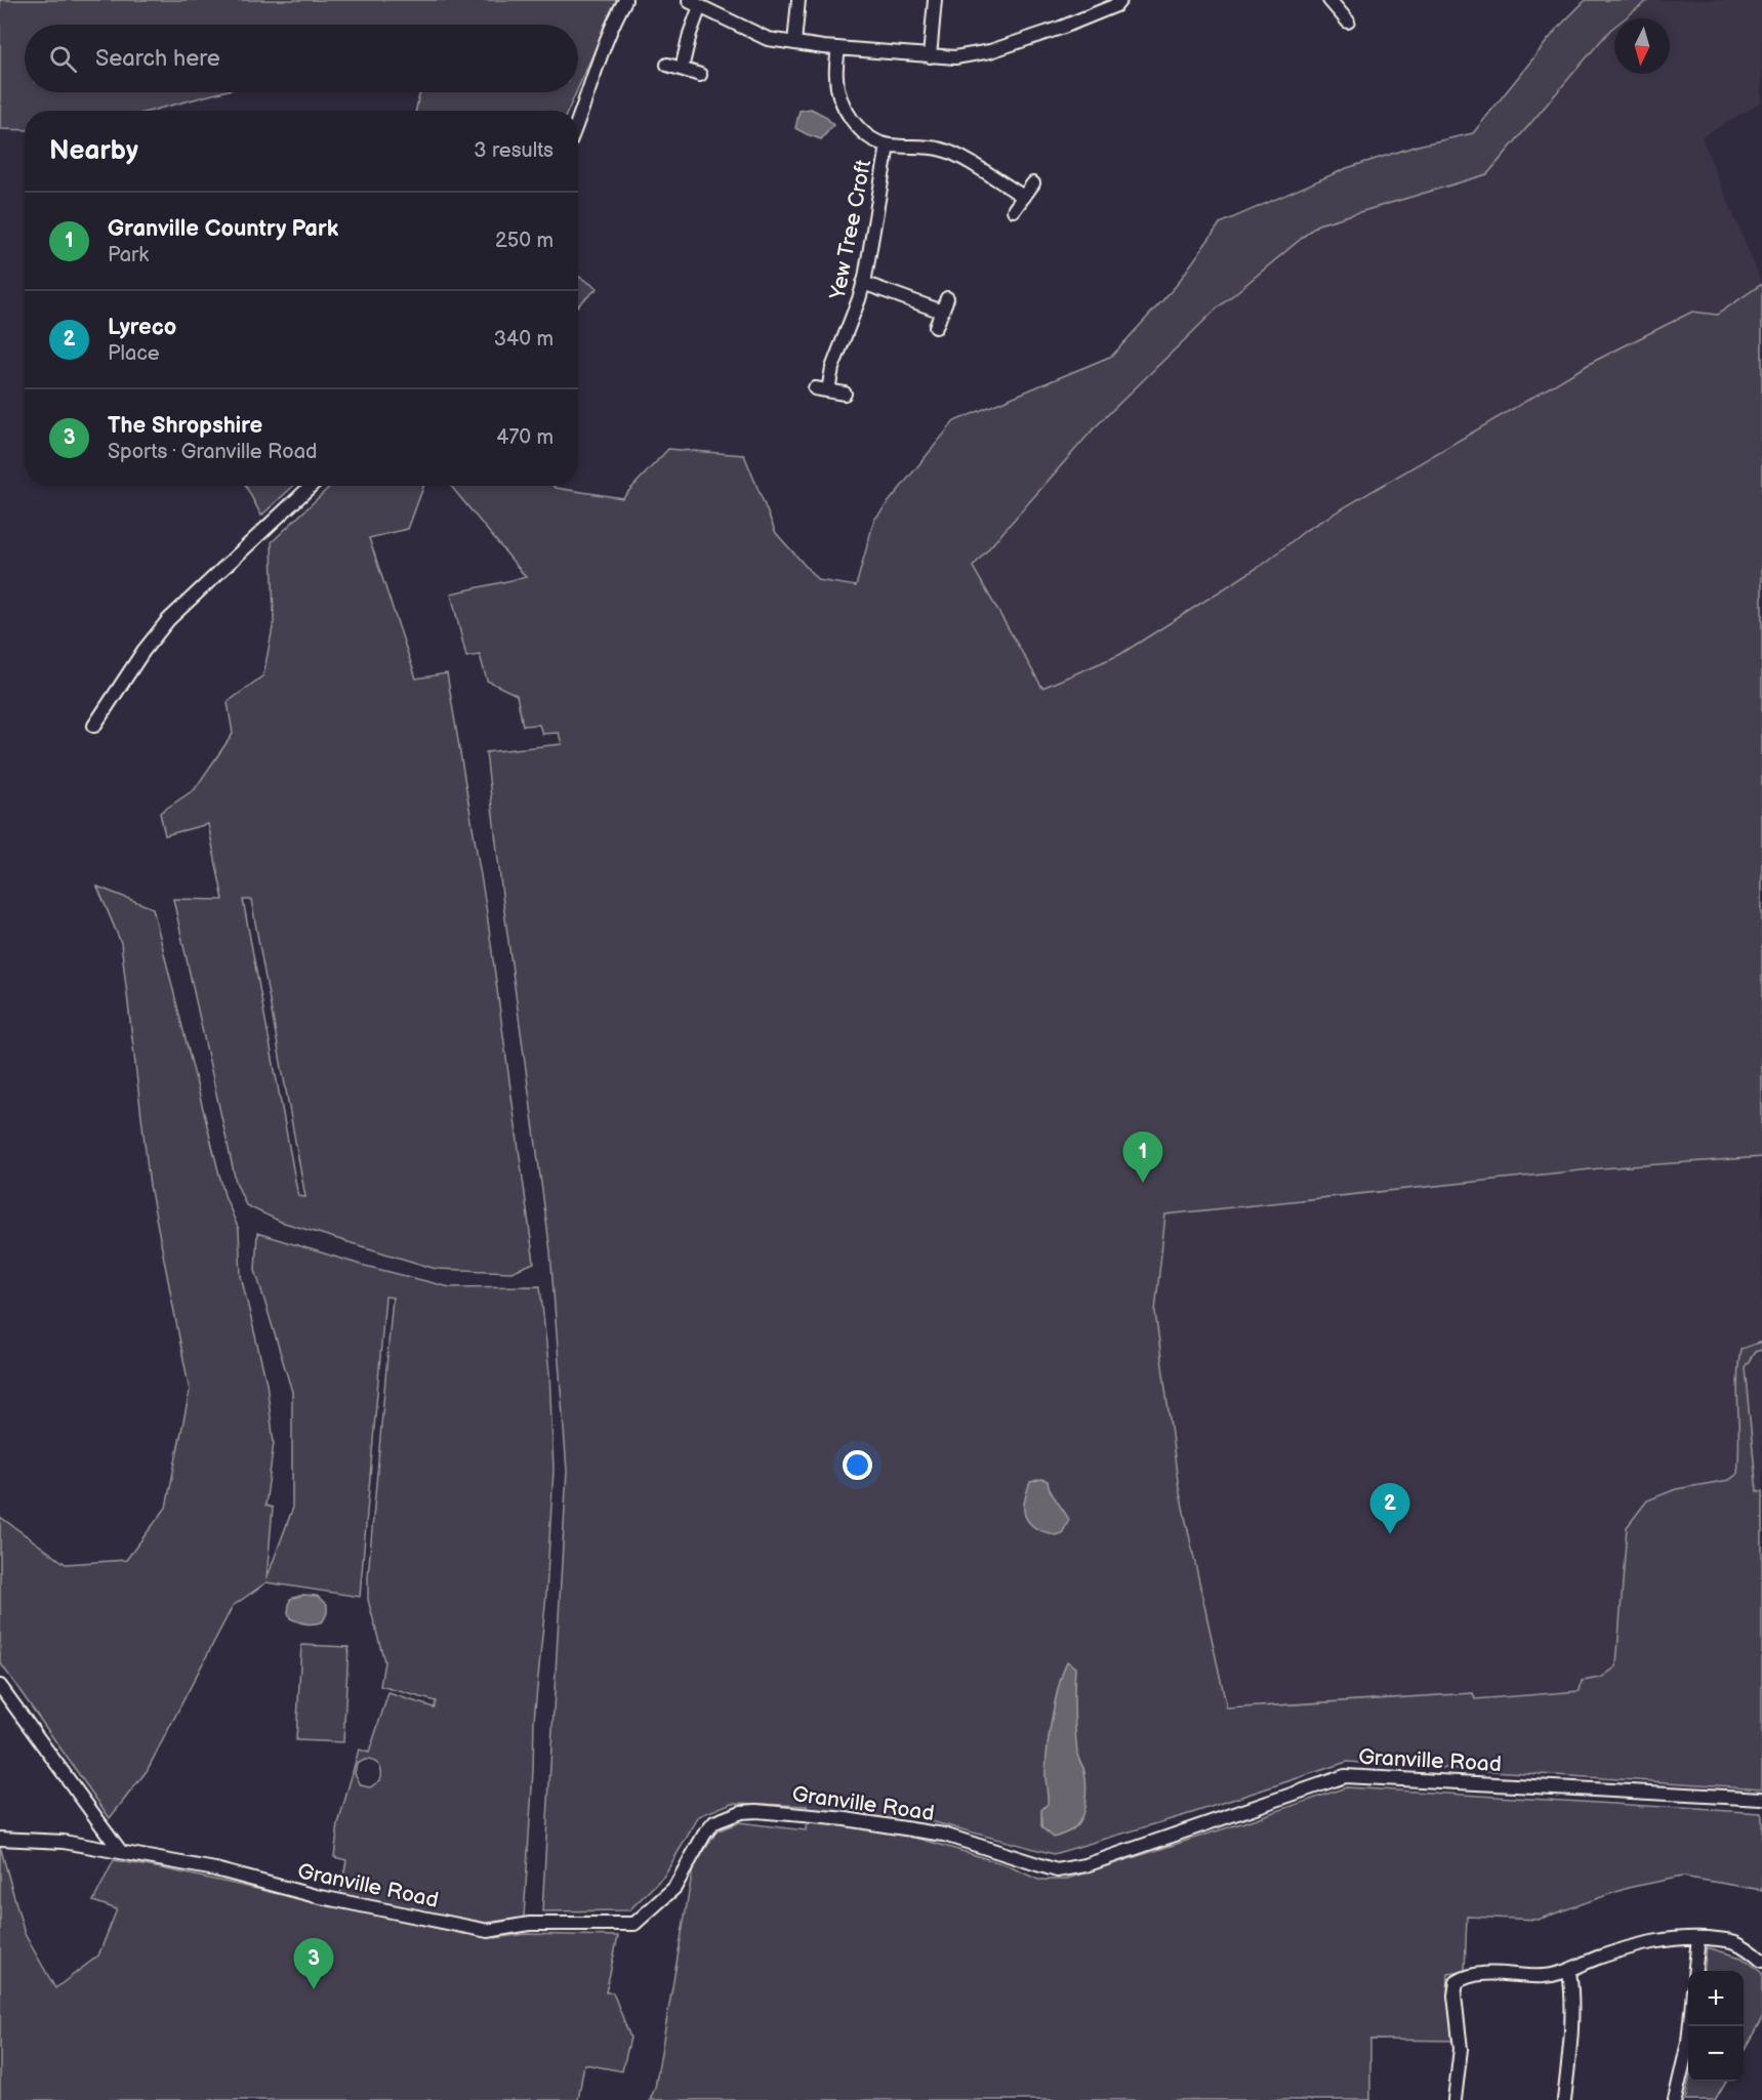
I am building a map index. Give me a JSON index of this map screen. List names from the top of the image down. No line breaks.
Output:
{"streets":{"street":["Yew Tree Croft","Granville Road"]},"north":"bottom","page":{"search":"Search here","heading":["Nearby","3 results"],"list":[{"mark":"1","name":"Granville Country Park","note":"Park","value":"250 m"},{"mark":"2","name":"Lyreco","note":"Place","value":"340 m"},{"mark":"3","name":"The Shropshire","note":"Sports · Granville Road","value":"470 m"}],"pins":["1","2","3"],"map_buttons":["+","−"]}}
